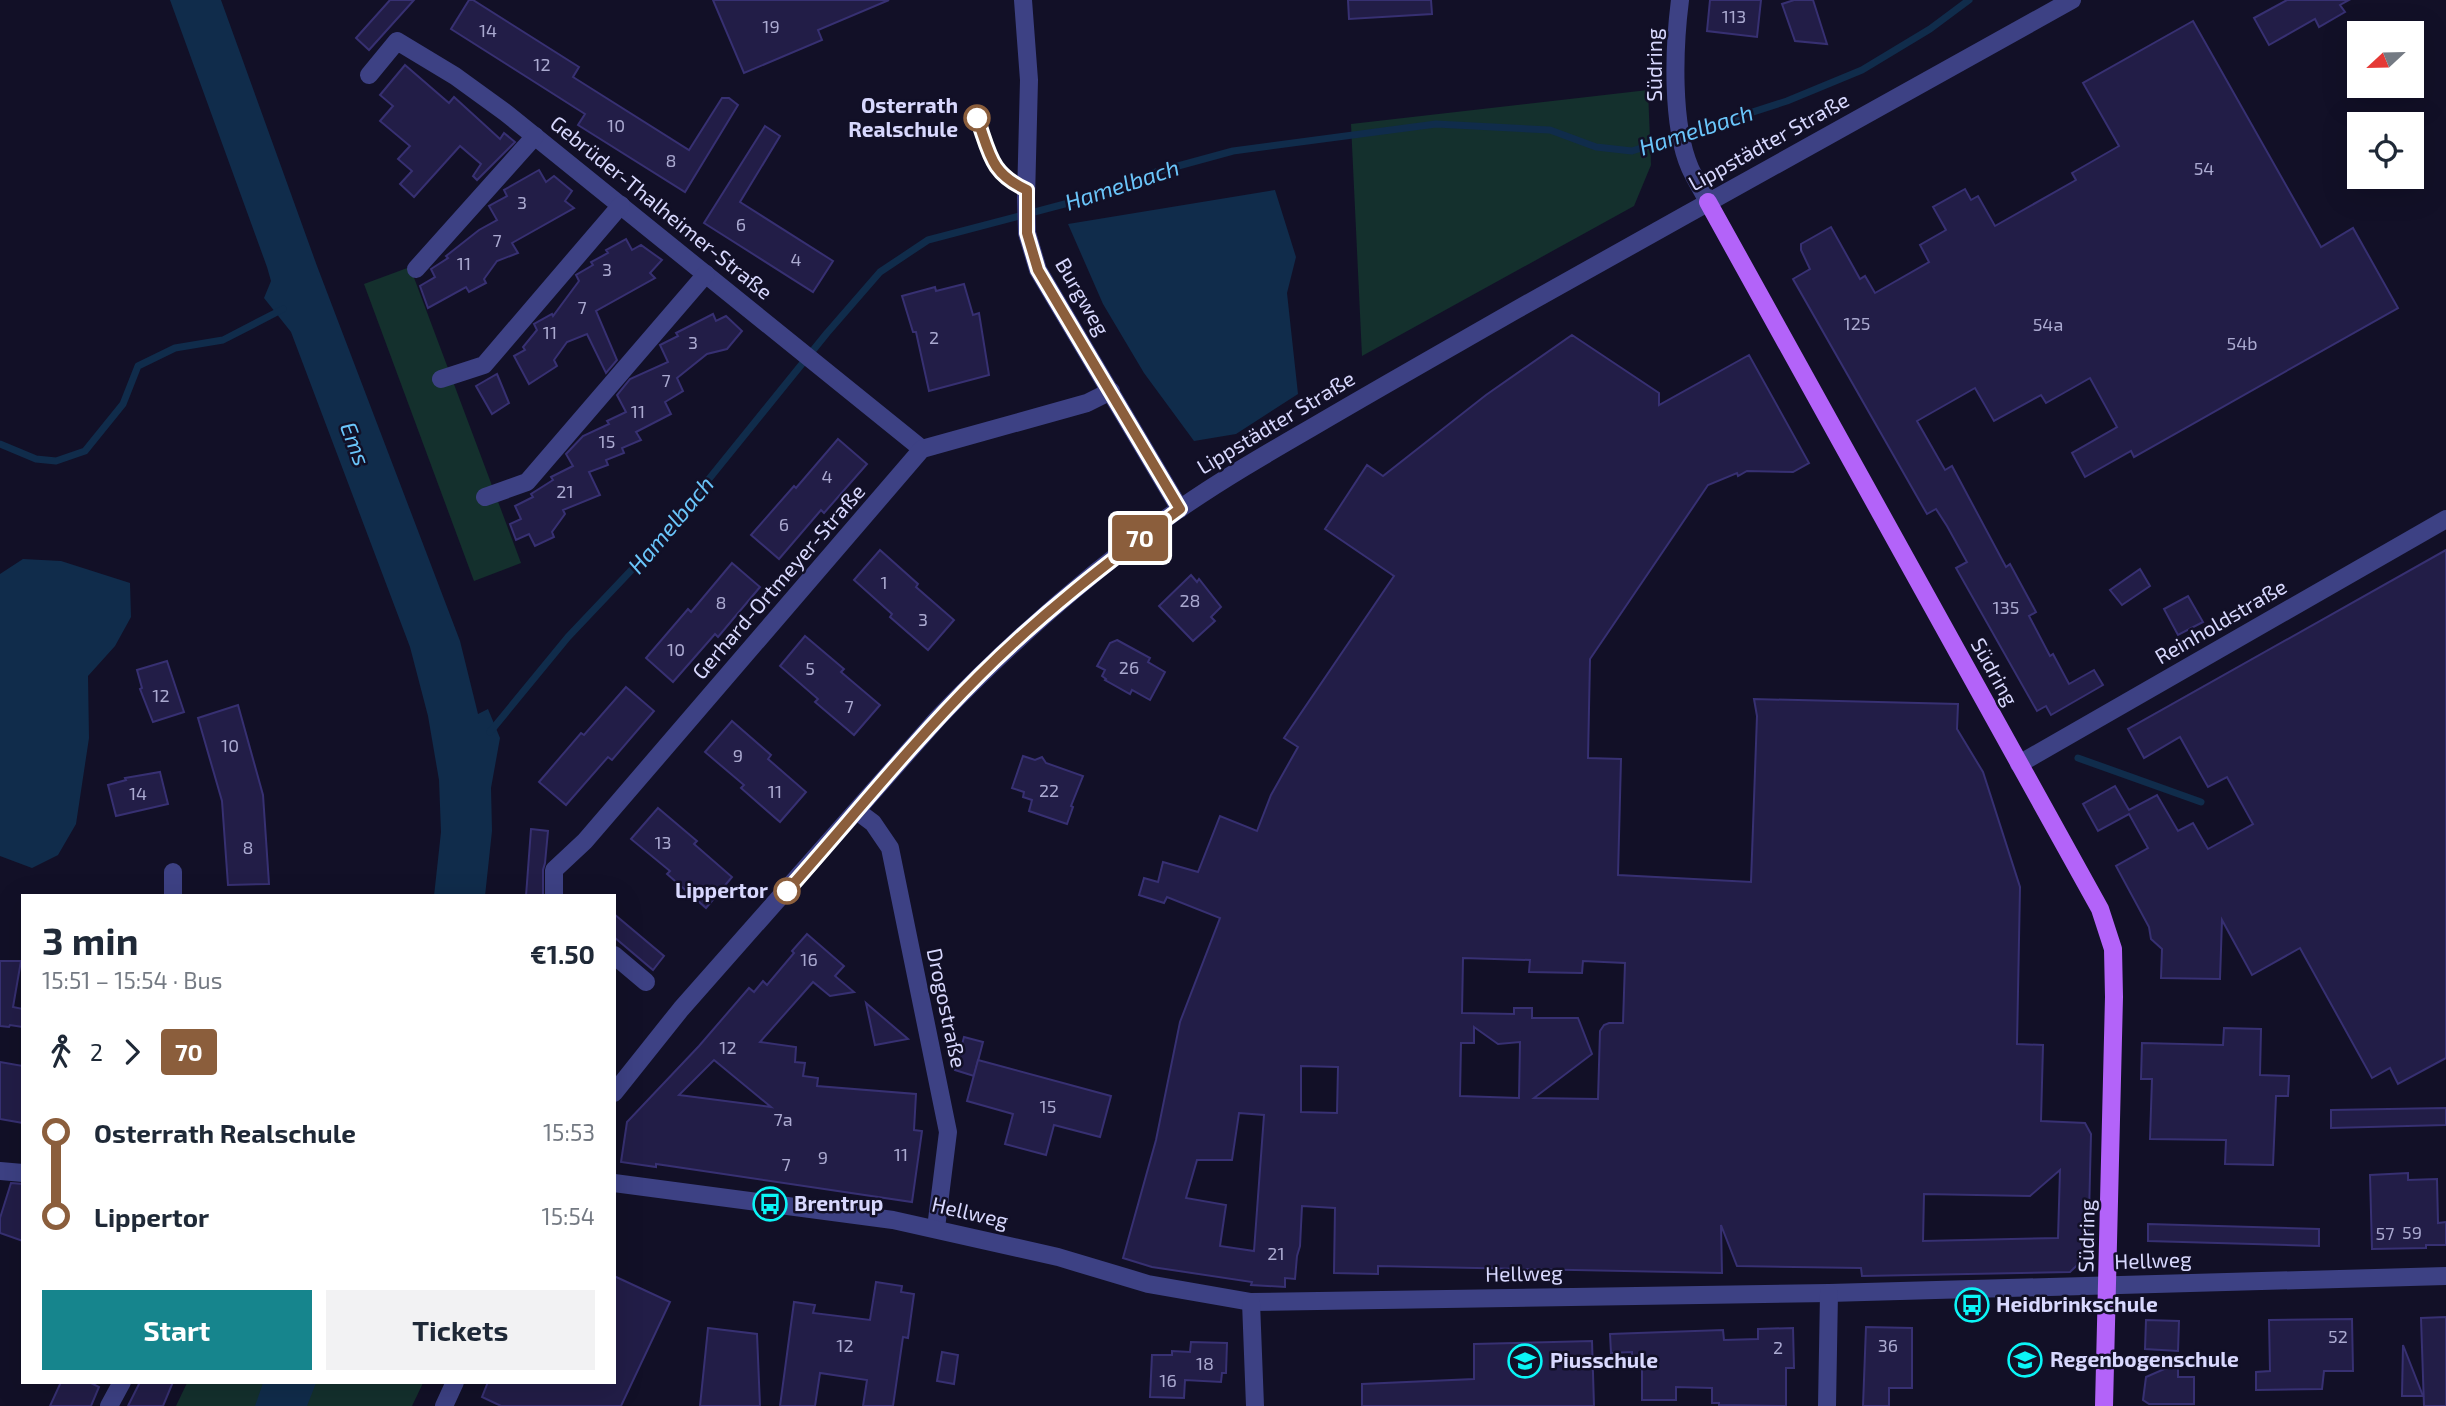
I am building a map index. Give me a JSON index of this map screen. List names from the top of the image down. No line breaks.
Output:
{"streets":{"main road":["Südring"],"street":["Lippstädter Straße","Gebrüder-Thalheimer-Straße","Burgweg","Gerhard-Ortmeyer-Straße","Reinholdstraße","Drogostraße","Hellweg"]},"crossings":[["Südring","Lippstädter Straße"],["Südring","Reinholdstraße"],["Südring","Hellweg"],["Lippstädter Straße","Burgweg"],["Lippstädter Straße","Drogostraße"],["Gebrüder-Thalheimer-Straße","Gerhard-Ortmeyer-Straße"],["Drogostraße","Hellweg"]],"water":["Hamelbach","Ems"],"places":{"other":["Osterrath Realschule","Lippertor"],"bus stop":["Brentrup","Heidbrinkschule"],"school or university":["Regenbogenschule","Piusschule"]},"lines":["bus line 70"],"house_numbers":["113","19","14","12","10","8","54","3","6","7","4","11","3","7","125","54a","11","2","3","54b","7","11","15","4","21","6","1","28","8","135","3","10","26","5","12","7","10","9","22","11","14","13","8","16","12","15","7a","11","9","7","59","57","21","52","12","36","2","18","16"],"north":"left","page":{"on_map":"70","heading":["3 min","15:51 – 15:54 · Bus","€1.50"],"legs":["2","70"],"list":[{"name":"Osterrath Realschule","value":"15:53"},{"name":"Lippertor","value":"15:54"}],"buttons":["Start","Tickets"]}}
